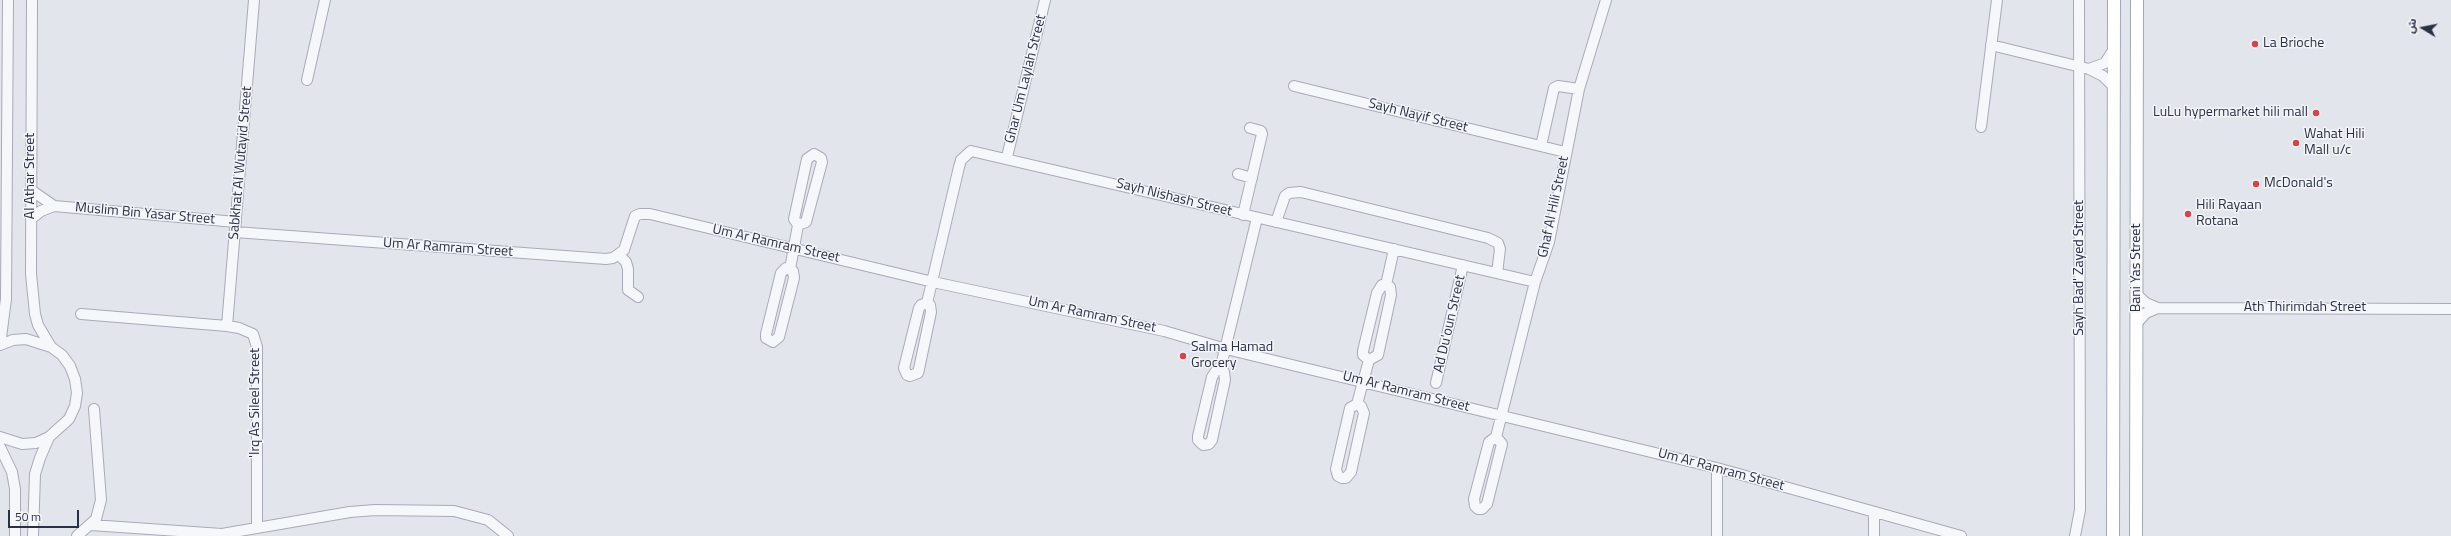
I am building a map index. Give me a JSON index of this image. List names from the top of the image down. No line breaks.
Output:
{"streets":{"main road":["Bani Yas Street"],"street":["Ghar Um Laylah Street","Sayh Nayif Street","Sabkhat Al Wutayid Street","Al Athar Street","Sayh Nishash Street","Ghaf Al Hili Street","Muslim Bin Yasar Street","Um Ar Ramram Street","Sayh Bad' Zayed Street","Ath Thirimdah Street","Ad Du'oun Street","'Irq As Sileel Street"]},"crossings":[["Ghar Um Laylah Street","Sayh Nishash Street"],["Sayh Nayif Street","Ghaf Al Hili Street"],["Sabkhat Al Wutayid Street","Muslim Bin Yasar Street"],["Sabkhat Al Wutayid Street","Um Ar Ramram Street"],["Sabkhat Al Wutayid Street","'Irq As Sileel Street"],["Al Athar Street","Muslim Bin Yasar Street"],["Sayh Nishash Street","Ghaf Al Hili Street"],["Sayh Nishash Street","Um Ar Ramram Street"],["Sayh Nishash Street","Ad Du'oun Street"],["Ghaf Al Hili Street","Um Ar Ramram Street"],["Bani Yas Street","Ath Thirimdah Street"]],"places":["La Brioche","LuLu hypermarket hili mall","Wahat Hili Mall u/c","McDonald's","Hili Rayaan Rotana","Salma Hamad Grocery"],"scale_bar":"50 m","north":"left"}
